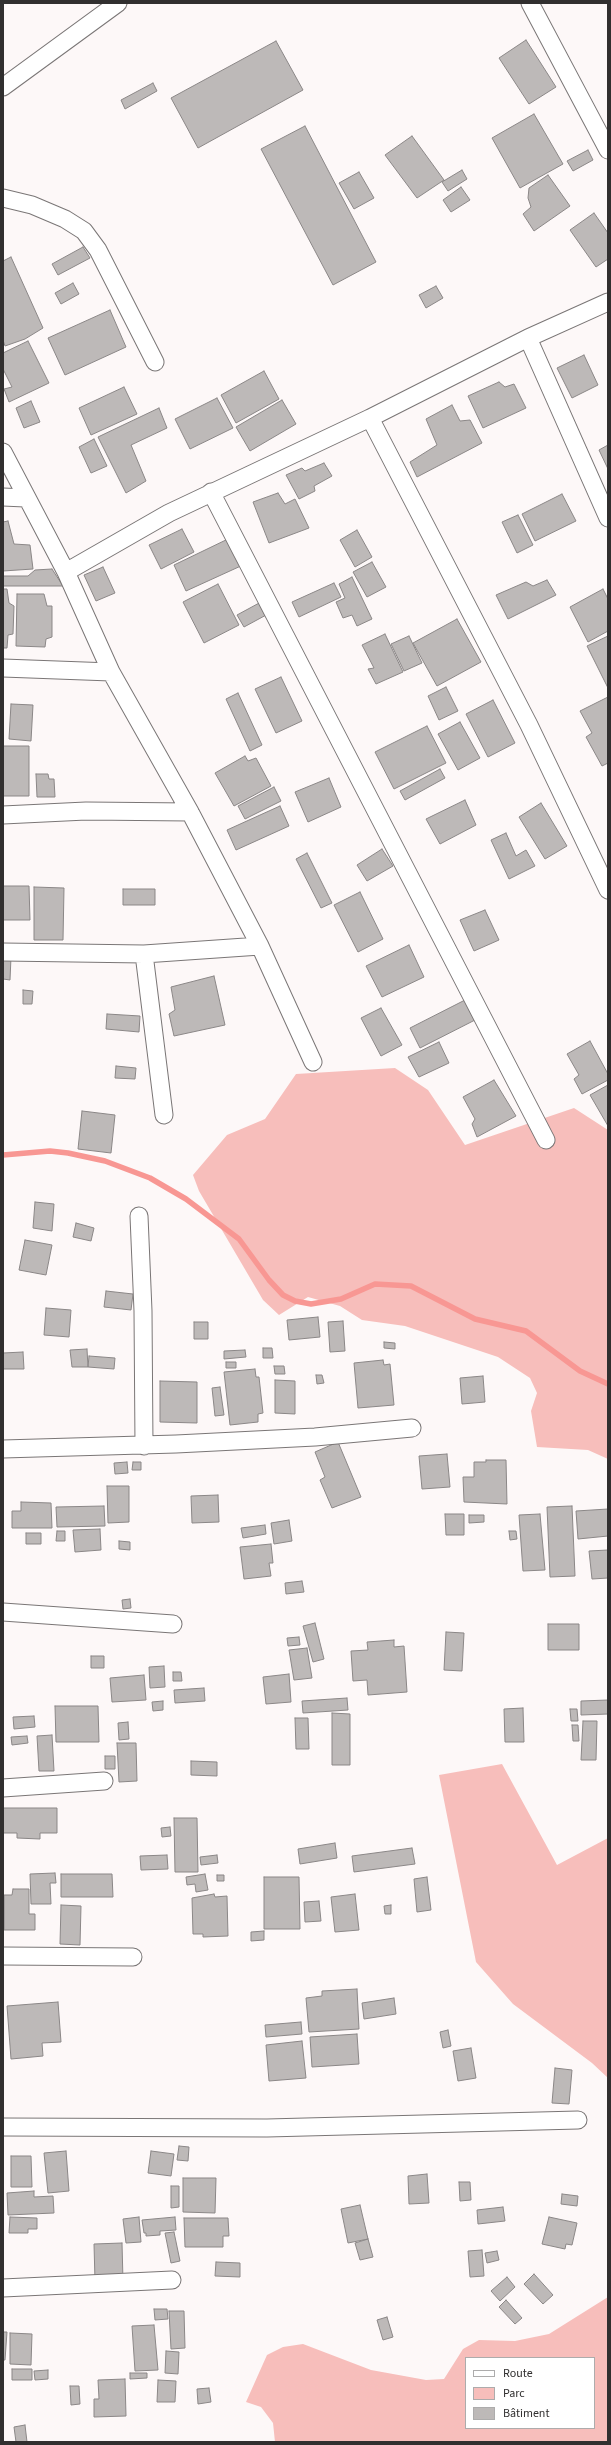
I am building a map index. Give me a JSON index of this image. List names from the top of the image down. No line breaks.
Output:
{"legend":["Route","Parc","Bâtiment"]}
